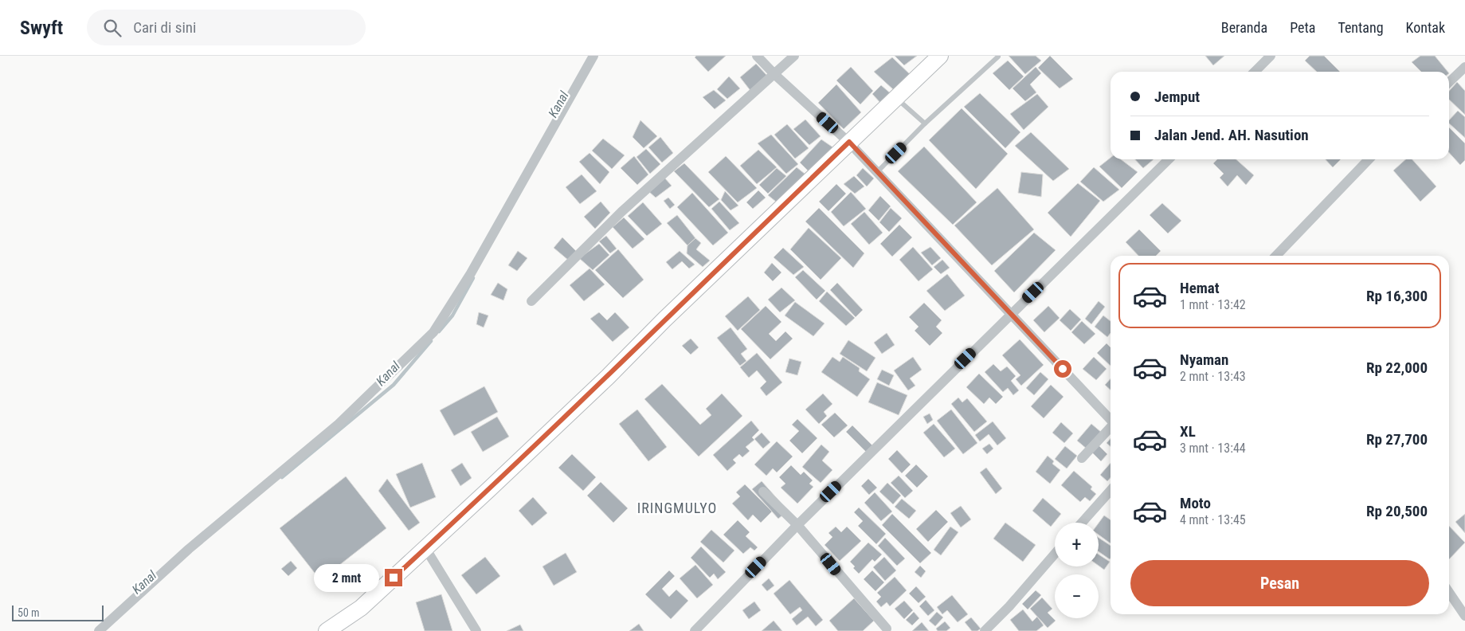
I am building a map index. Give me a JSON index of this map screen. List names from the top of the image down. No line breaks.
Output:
{"districts":["IRINGMULYO"],"water":["Kanal"],"scale_bar":"50 m","page":{"header":"Swyft","search":"Cari di sini","nav":["Beranda","Peta","Tentang","Kontak"],"banner":["Jemput","Jalan Jend. AH. Nasution"],"list":[{"name":"Hemat","note":"1 mnt · 13:42","value":"Rp 16,300"},{"name":"Nyaman","note":"2 mnt · 13:43","value":"Rp 22,000"},{"name":"XL","note":"3 mnt · 13:44","value":"Rp 27,700"},{"name":"Moto","note":"4 mnt · 13:45","value":"Rp 20,500"}],"map_buttons":["+","−"],"buttons":"Pesan","bubble":"2 mnt","scale":"50 m"}}
